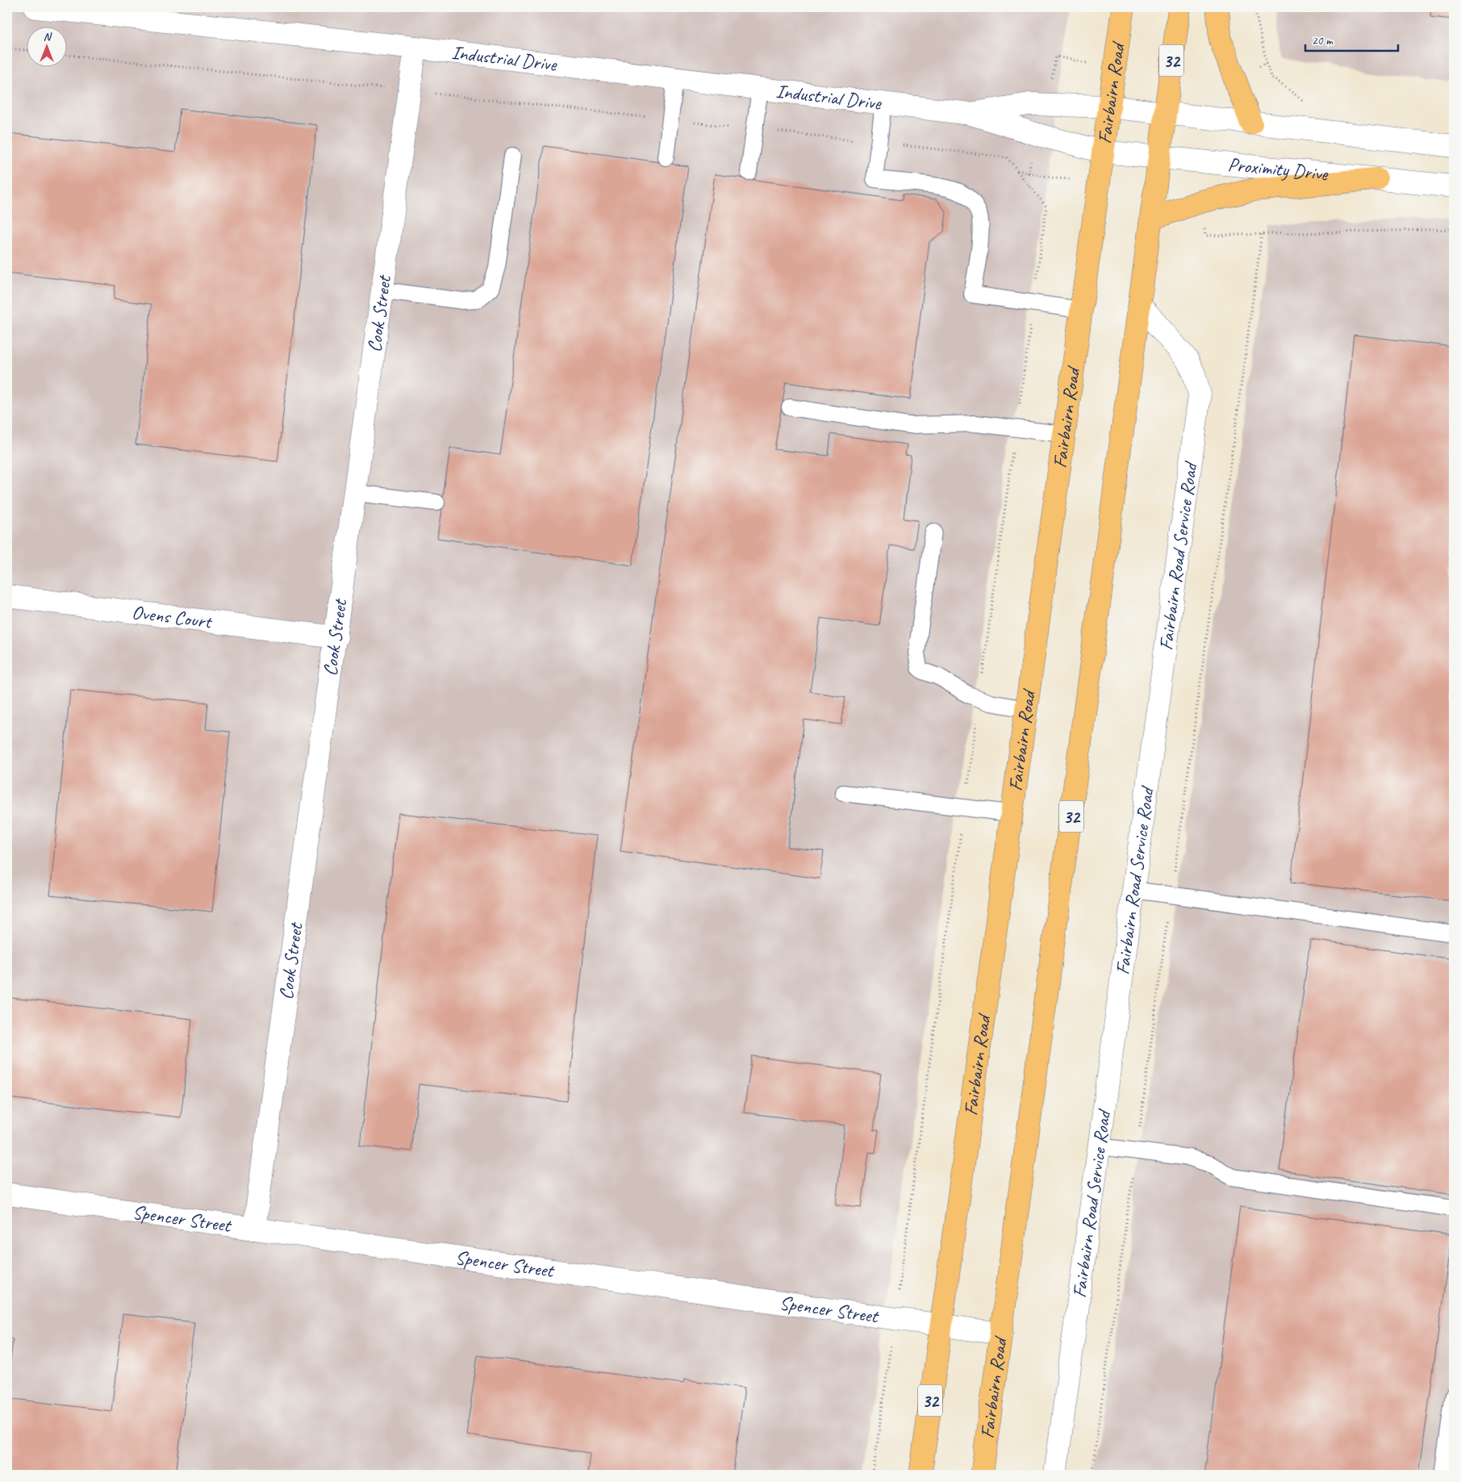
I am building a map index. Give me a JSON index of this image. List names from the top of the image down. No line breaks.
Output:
{"streets":{"main road":["32","Fairbairn Road"],"street":["Industrial Drive","Proximity Drive","Cook Street","Fairbairn Road Service Road","Ovens Court","Spencer Street"]},"crossings":[["Industrial Drive","Fairbairn Road"],["Industrial Drive","Proximity Drive"],["Industrial Drive","Cook Street"],["Fairbairn Road","Proximity Drive"],["Fairbairn Road","Fairbairn Road Service Road"],["Fairbairn Road","Spencer Street"],["Cook Street","Ovens Court"],["Cook Street","Spencer Street"]],"scale_bar":"20 m","north":"top"}
